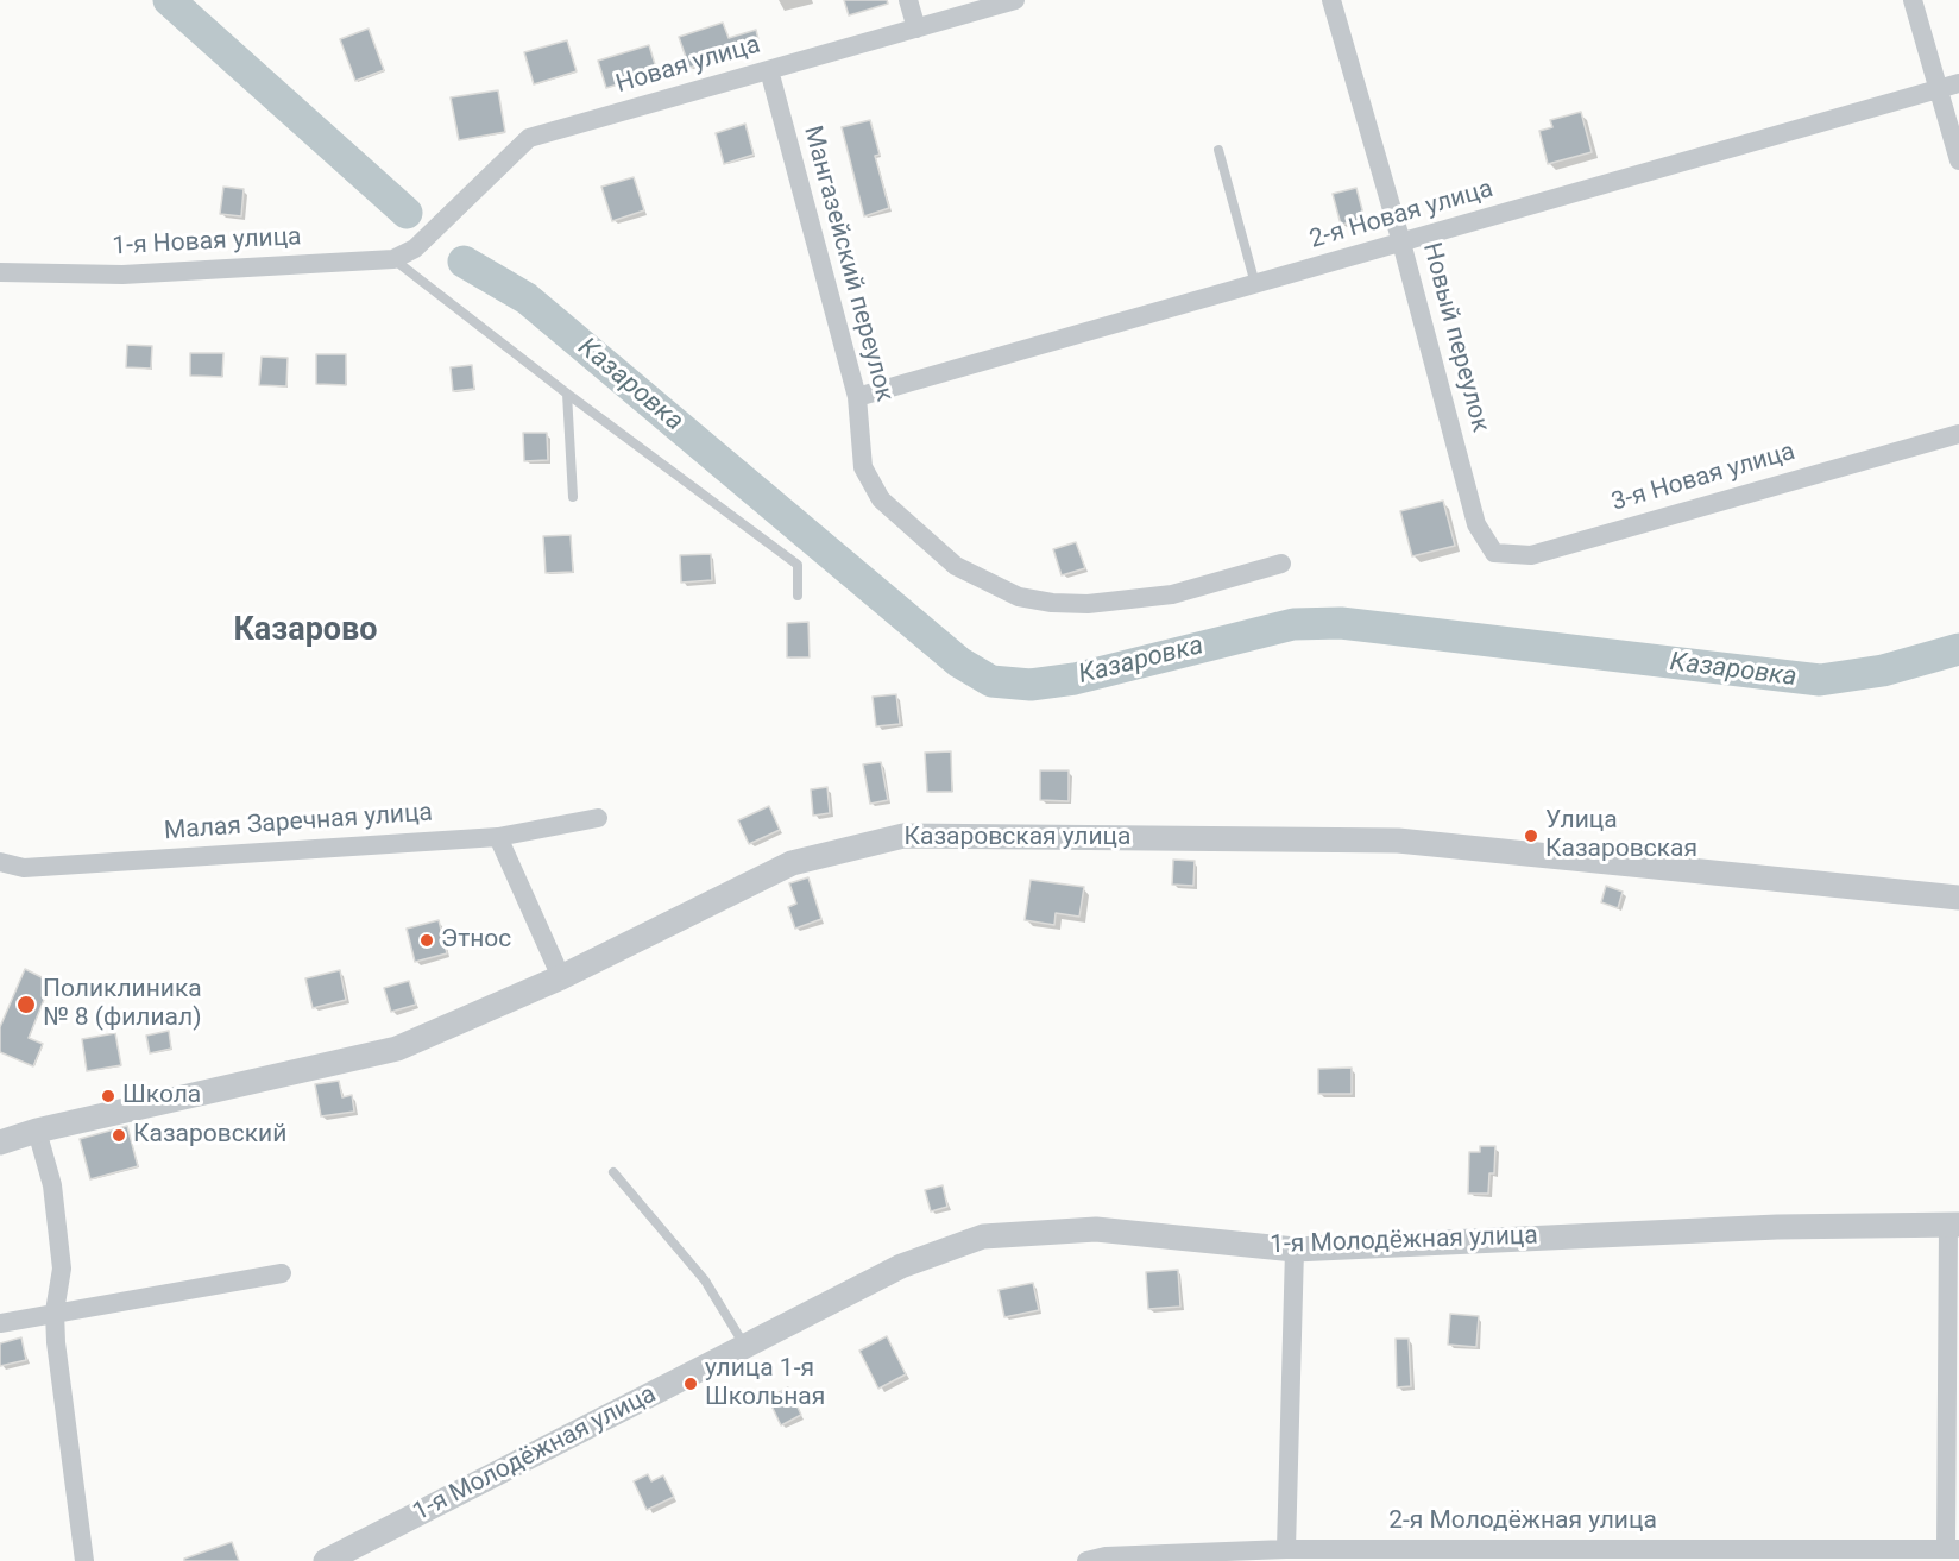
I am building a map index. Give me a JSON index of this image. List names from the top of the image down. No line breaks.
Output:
{"streets":{"street":["Новая улица","2-я Новая улица","1-я Новая улица","Мангазейский переулок","Новый переулок","3-я Новая улица","Малая Заречная улица","Казаровская улица","1-я Молодёжная улица","2-я Молодёжная улица"]},"crossings":[["Новая улица","1-я Новая улица"],["Новая улица","Мангазейский переулок"],["2-я Новая улица","Мангазейский переулок"],["2-я Новая улица","Новый переулок"],["Новый переулок","3-я Новая улица"]],"districts":["Казарово"],"water":["Казаровка"],"places":["Улица Казаровская","Этнос","Поликлиника № 8 (филиал)","Школа","Казаровский","улица 1-я Школьная"]}
